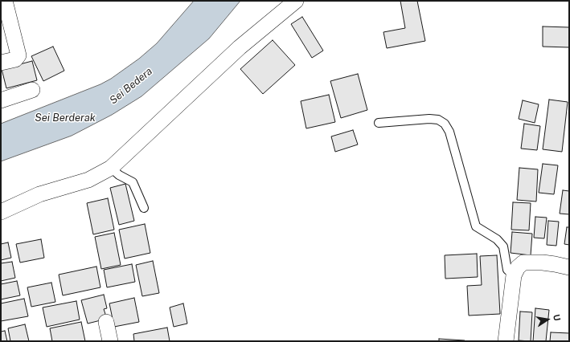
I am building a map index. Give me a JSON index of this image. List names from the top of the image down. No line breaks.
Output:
{"water":["Sei Bedera","Sei Berderak"],"north":"right"}
